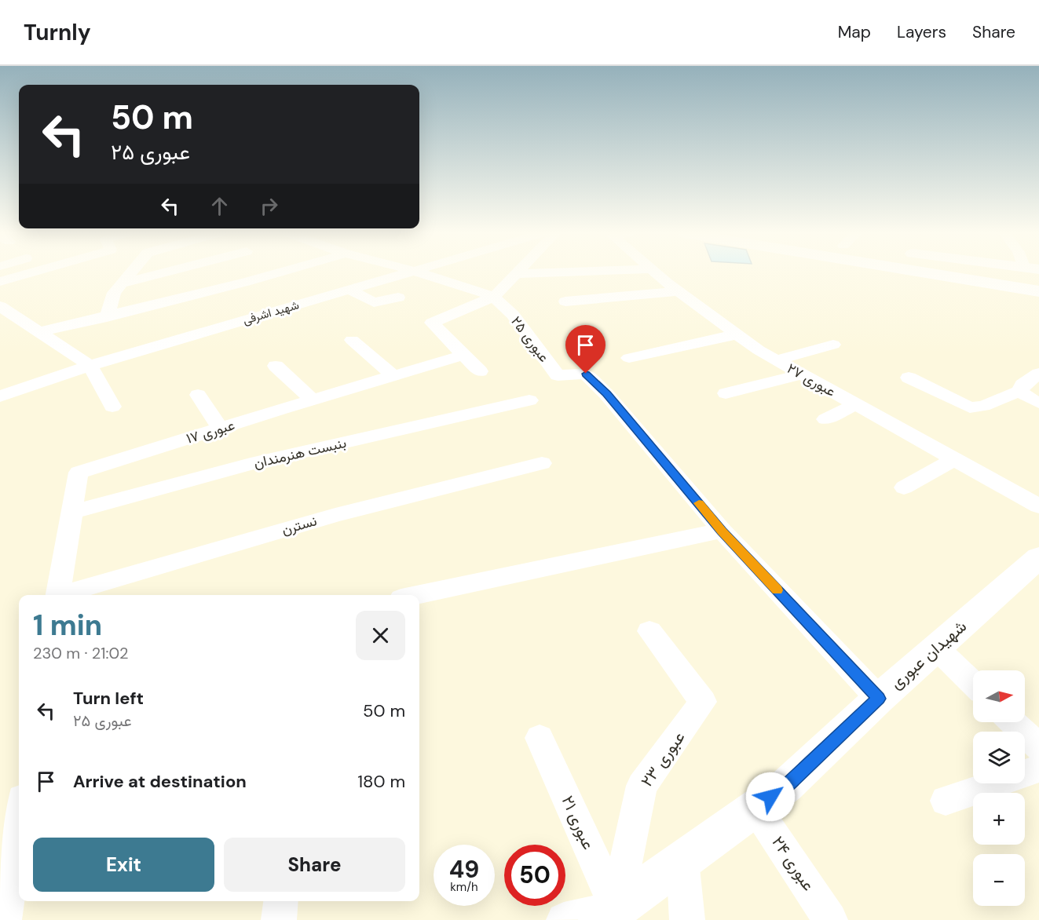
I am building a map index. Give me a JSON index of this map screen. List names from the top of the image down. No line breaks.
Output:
{"streets":{"main road":["شهیدان عبوری"],"street":["شهید اشرفی","عبوری ۲۵","عبوری ۲۷","عبوری ۱۷","بنبست هنرمندان","نسترن","عبوری ۲۳","عبوری ۲۱","عبوری ۲۴"]},"crossings":[["عبوری ۲۵","شهیدان عبوری"],["عبوری ۱۷","بنبست هنرمندان"],["شهیدان عبوری","عبوری ۲۳"],["شهیدان عبوری","عبوری ۲۱"],["شهیدان عبوری","عبوری ۲۴"],["عبوری ۲۳","عبوری ۲۱"]],"north":"right","page":{"header":"Turnly","nav":["Map","Layers","Share"],"turn":["50 m","عبوری ۲۵"],"heading":["1 min","230 m · 21:02"],"map_buttons":["+","−"],"list":[{"name":"Turn left","note":"عبوری ۲۵","value":"50 m"},{"name":"Arrive at destination","value":"180 m"}],"buttons":["Exit","Share"],"speed":"49 km/h","limit":"50"}}
